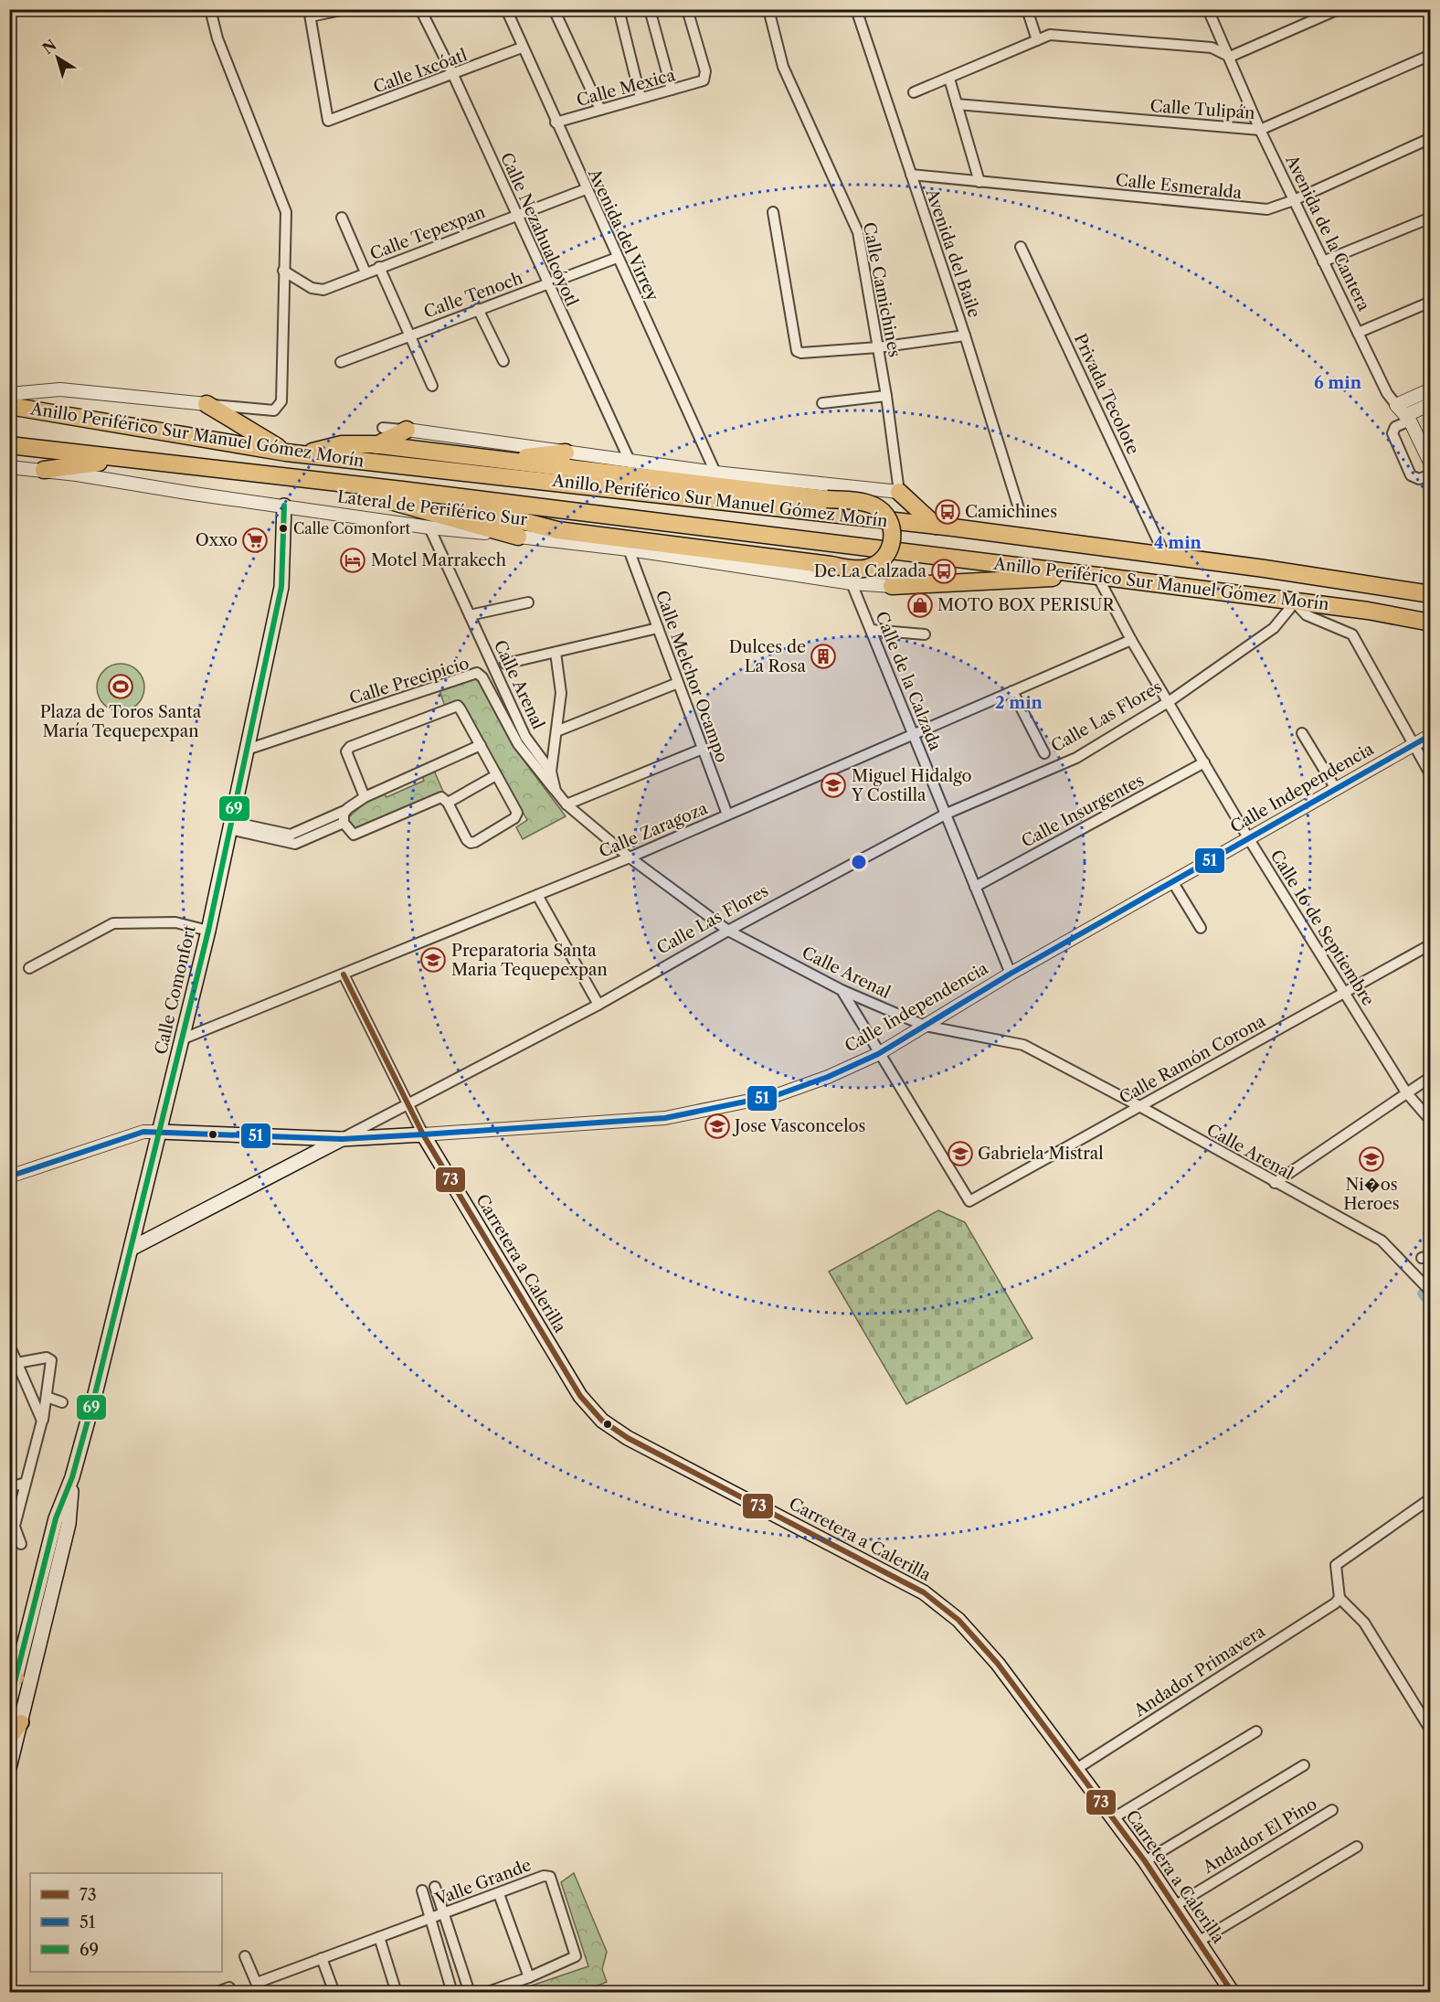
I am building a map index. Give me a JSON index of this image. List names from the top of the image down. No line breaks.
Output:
{"streets":{"highway":["Anillo Periférico Sur Manuel Gómez Morín"],"main road":["Calle Las Flores","Calle Independencia","Calle Comonfort","Carretera a Calerilla"],"street":["Calle Ixcóatl","Calle Mexica","Calle Tulipán","Calle Esmeralda","Calle Nezahualcóyotl","Calle Tepexpan","Avenida de la Cantera","Avenida del Virrey","Avenida del Baile","Calle Camichines","Calle Tenoch","Privada Tecolote","Lateral de Periférico Sur","Calle Melchor Ocampo","Calle Precipicio","Calle de la Calzada","Calle Arenal","Calle Insurgentes","Calle Zaragoza","Calle 16 de Septiembre","Calle Ramón Corona","Andador Primavera","Andador El Pino","Valle Grande"]},"crossings":[["Calle Ixcóatl","Calle Nezahualcóyotl"],["Calle Ixcóatl","Avenida del Virrey"],["Calle Mexica","Avenida del Virrey"],["Calle Tulipán","Avenida de la Cantera"],["Calle Esmeralda","Avenida de la Cantera"],["Calle Esmeralda","Avenida del Baile"],["Calle Nezahualcóyotl","Calle Tepexpan"],["Calle Nezahualcóyotl","Calle Tenoch"],["Calle Tepexpan","Avenida del Virrey"],["Avenida del Virrey","Calle Tenoch"],["Privada Tecolote","Anillo Periférico Sur Manuel Gómez Morín"],["Anillo Periférico Sur Manuel Gómez Morín","Calle Las Flores"],["Anillo Periférico Sur Manuel Gómez Morín","Calle 16 de Septiembre"],["Lateral de Periférico Sur","Calle Melchor Ocampo"],["Lateral de Periférico Sur","Calle de la Calzada"],["Lateral de Periférico Sur","Calle Arenal"],["Lateral de Periférico Sur","Calle Comonfort"],["Calle Melchor Ocampo","Calle Zaragoza"],["Calle Precipicio","Calle Arenal"],["Calle Precipicio","Calle Comonfort"],["Calle de la Calzada","Calle Las Flores"],["Calle de la Calzada","Calle Independencia"],["Calle de la Calzada","Calle Insurgentes"],["Calle de la Calzada","Calle Zaragoza"],["Calle Arenal","Calle Las Flores"],["Calle Arenal","Calle Independencia"],["Calle Arenal","Calle Zaragoza"],["Calle Arenal","Calle Ramón Corona"],["Calle Las Flores","Calle Independencia"],["Calle Las Flores","Calle 16 de Septiembre"],["Calle Las Flores","Calle Comonfort"],["Calle Independencia","Calle 16 de Septiembre"],["Calle Independencia","Calle Comonfort"],["Calle Independencia","Calle Ramón Corona"],["Calle Independencia","Carretera a Calerilla"],["Calle Insurgentes","Calle 16 de Septiembre"],["Calle Zaragoza","Calle 16 de Septiembre"],["Calle Zaragoza","Calle Comonfort"],["Calle 16 de Septiembre","Calle Ramón Corona"],["Carretera a Calerilla","Andador Primavera"],["Carretera a Calerilla","Andador El Pino"]],"places":{"bus stop":["Camichines","De La Calzada"],"other":["Calle Comonfort"],"supermarket":["Oxxo"],"hotel":["Motel Marrakech"],"shop":["MOTO BOX PERISUR"],"building":["Dulces de La Rosa"],"sports":["Plaza de Toros Santa María Tequepexpan"],"school or university":["Miguel Hidalgo Y Costilla","Preparatoria Santa Maria Tequepexpan","Jose Vasconcelos","Gabriela Mistral","Ni�os Heroes"]},"lines":["transit line 69","transit line 51","transit line 73"],"legend":["73","51","69"],"north":"top left","rings":["6 min","4 min","2 min"]}
